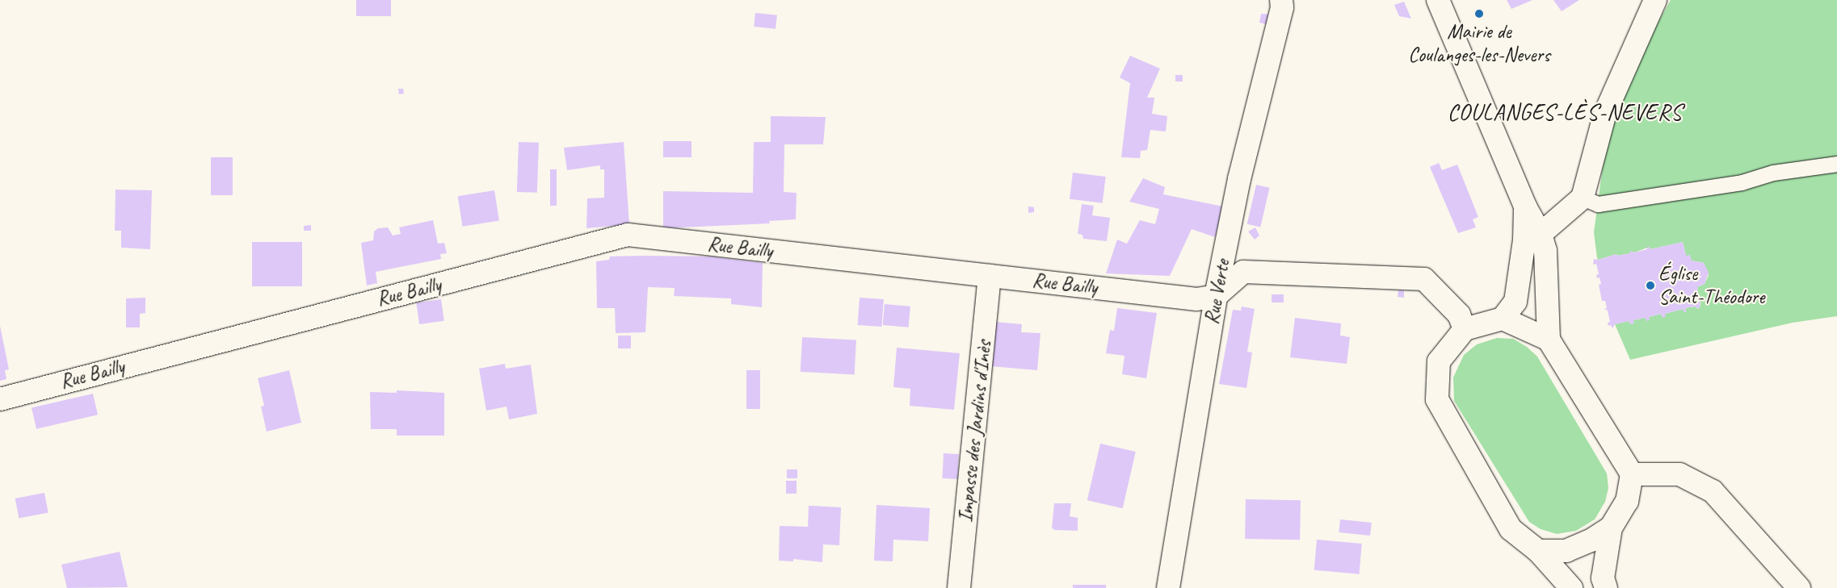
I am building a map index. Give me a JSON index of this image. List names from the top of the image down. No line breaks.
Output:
{"streets":{"street":["Rue Bailly","Rue Verte","Impasse des Jardins d'Inès"]},"crossings":[["Rue Bailly","Rue Verte"],["Rue Bailly","Impasse des Jardins d'Inès"]],"districts":["COULANGES-LÈS-NEVERS"],"places":["Mairie de Coulanges-les-Nevers","Église Saint-Théodore"]}
